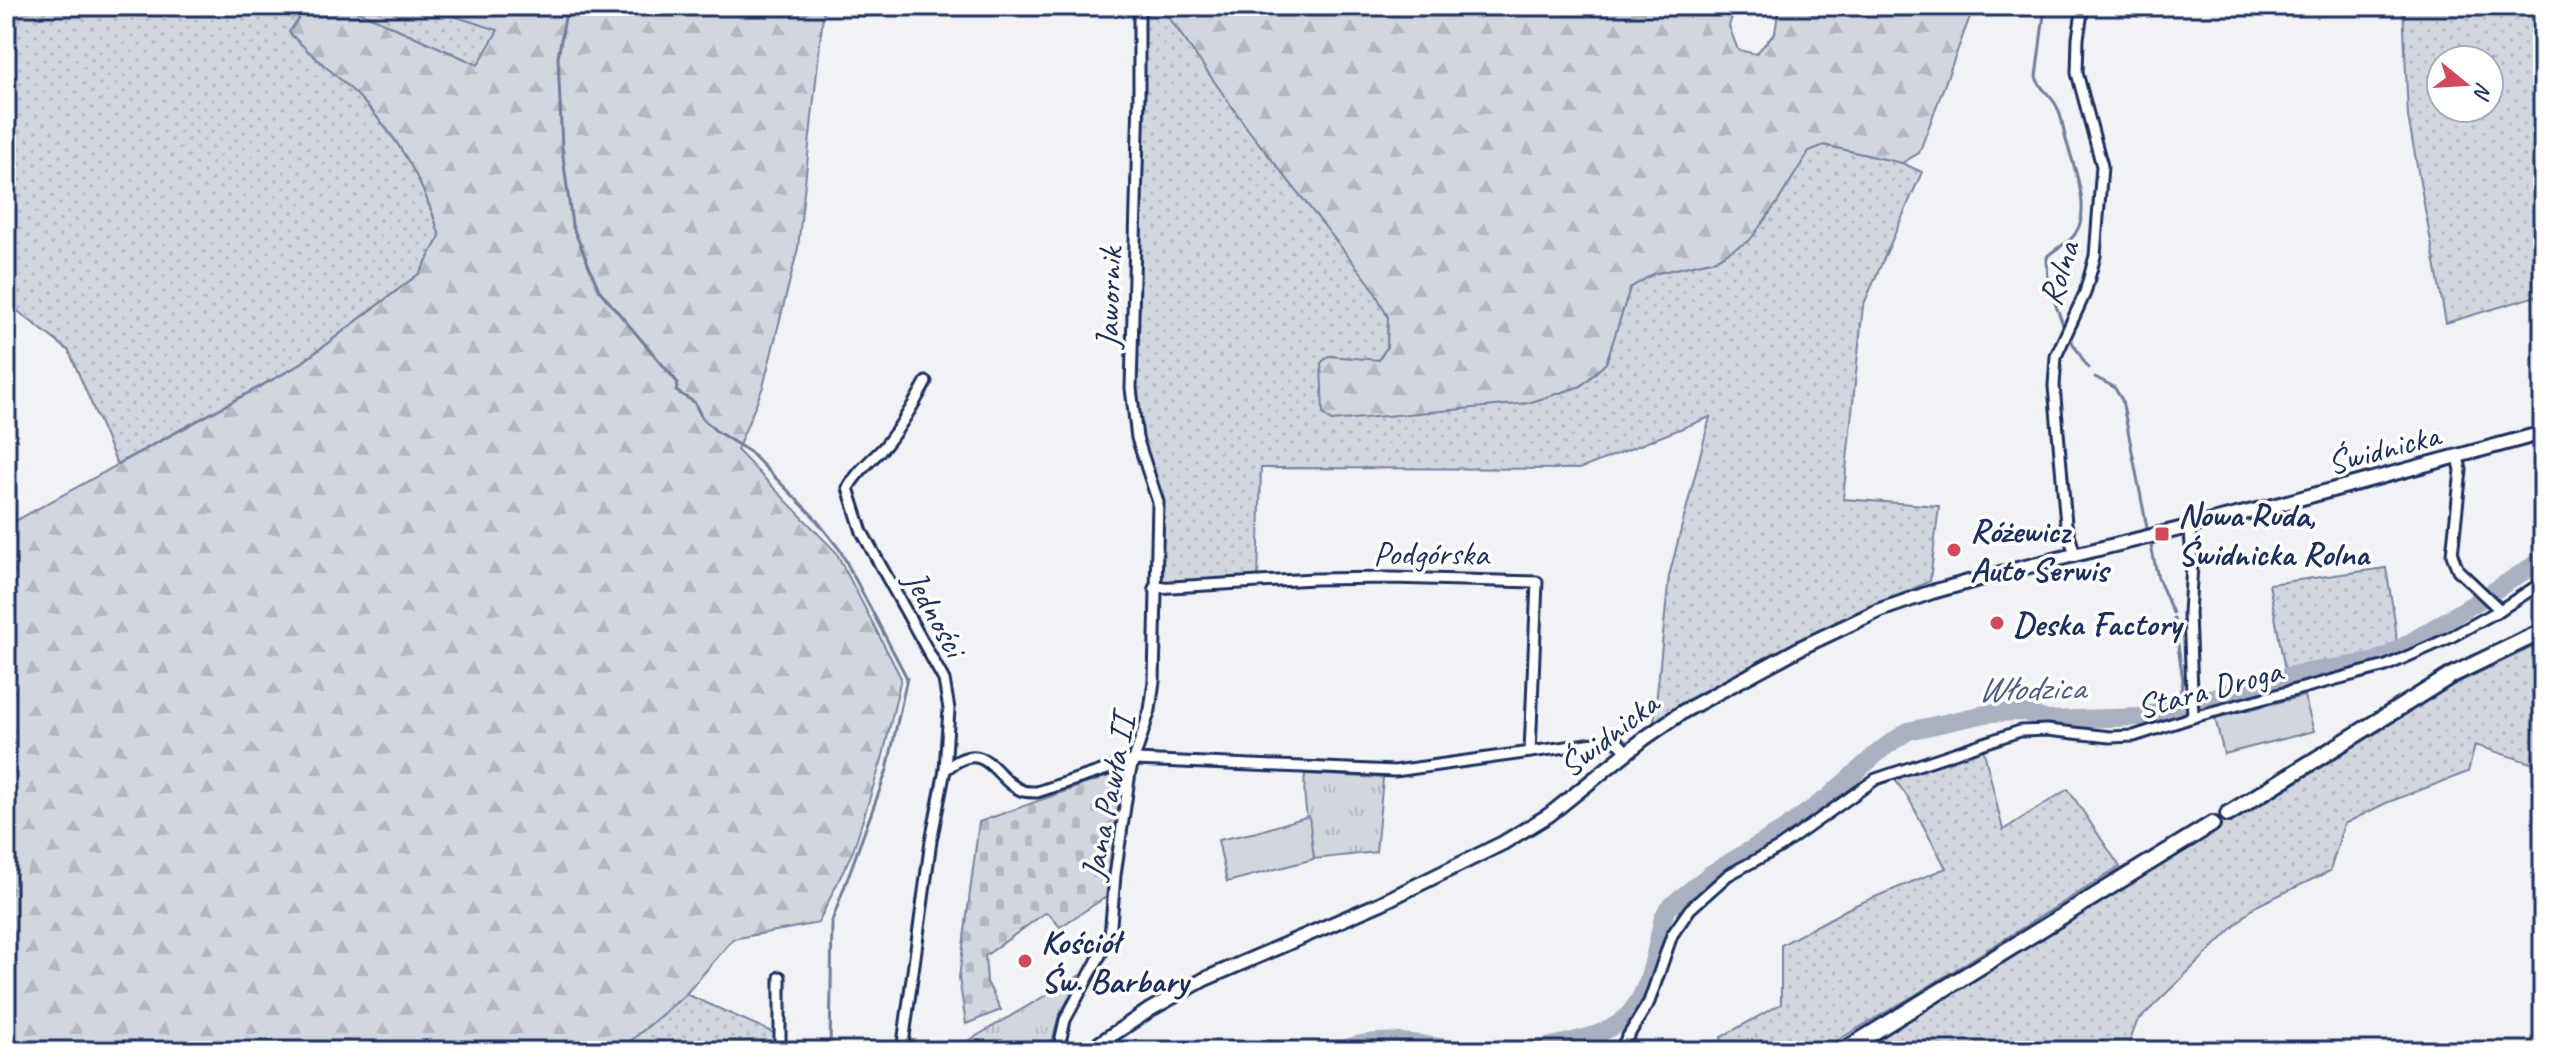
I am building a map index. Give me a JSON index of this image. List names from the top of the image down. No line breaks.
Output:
{"streets":{"street":["Rolna","Jawornik","Świdnicka","Podgórska","Jedności","Stara Droga","Jana Pawła II"]},"crossings":[["Rolna","Świdnicka"],["Jawornik","Podgórska"],["Jawornik","Jana Pawła II"],["Podgórska","Jana Pawła II"]],"water":["Włodzica"],"places":{"transit":["Nowa Ruda, Świdnicka Rolna"],"other":["Różewicz Auto Serwis","Deska Factory","Kościół Św. Barbary"]},"north":"right"}
